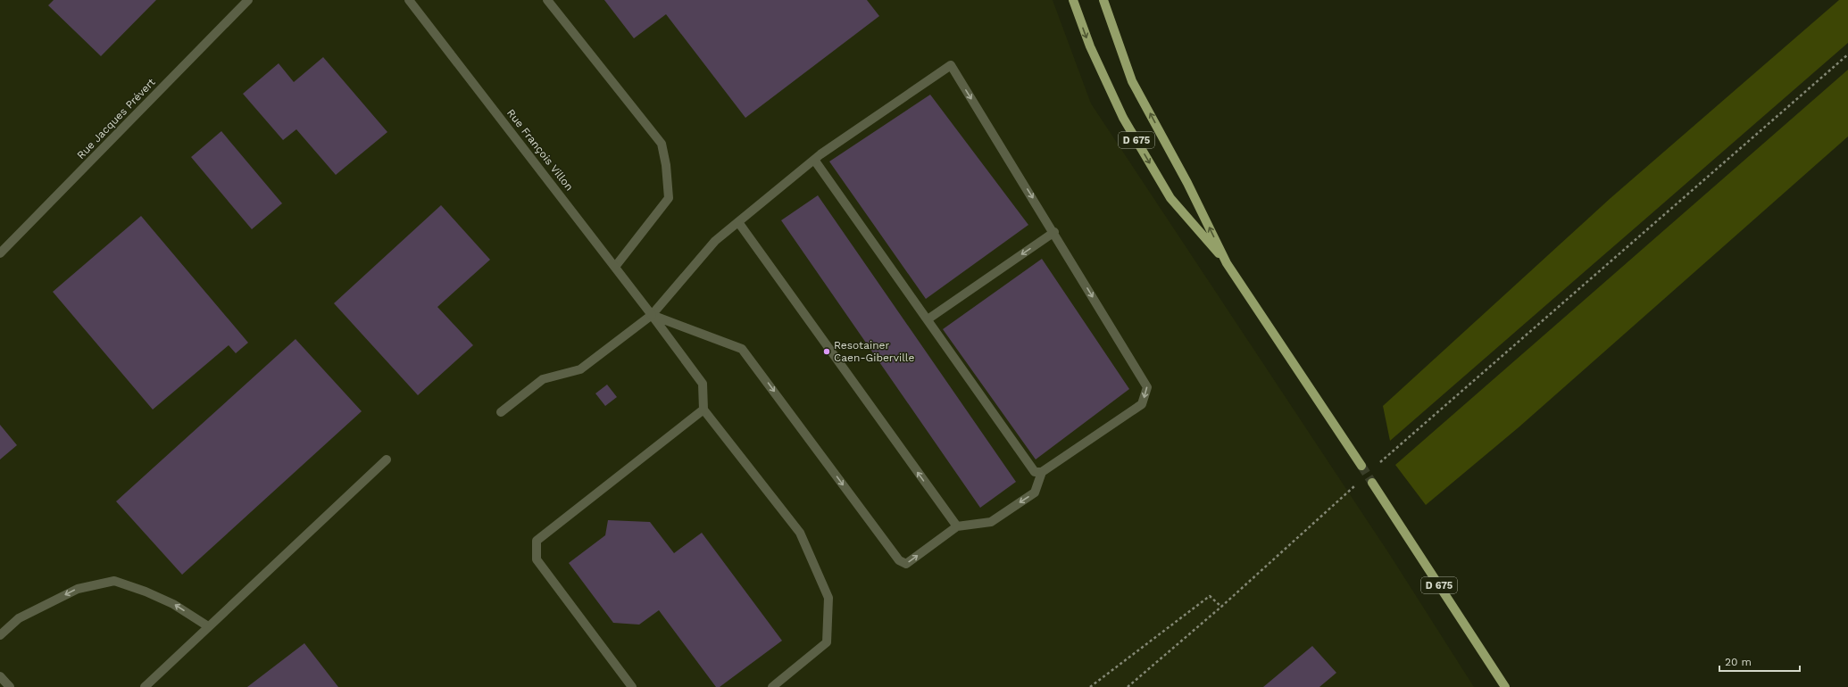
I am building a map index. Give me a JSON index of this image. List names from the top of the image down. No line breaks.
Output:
{"streets":{"main road":["D 675"],"street":["Rue Jacques Prévert","Rue François Villon"]},"places":["Resotainer Caen-Giberville"],"scale_bar":"20 m"}
